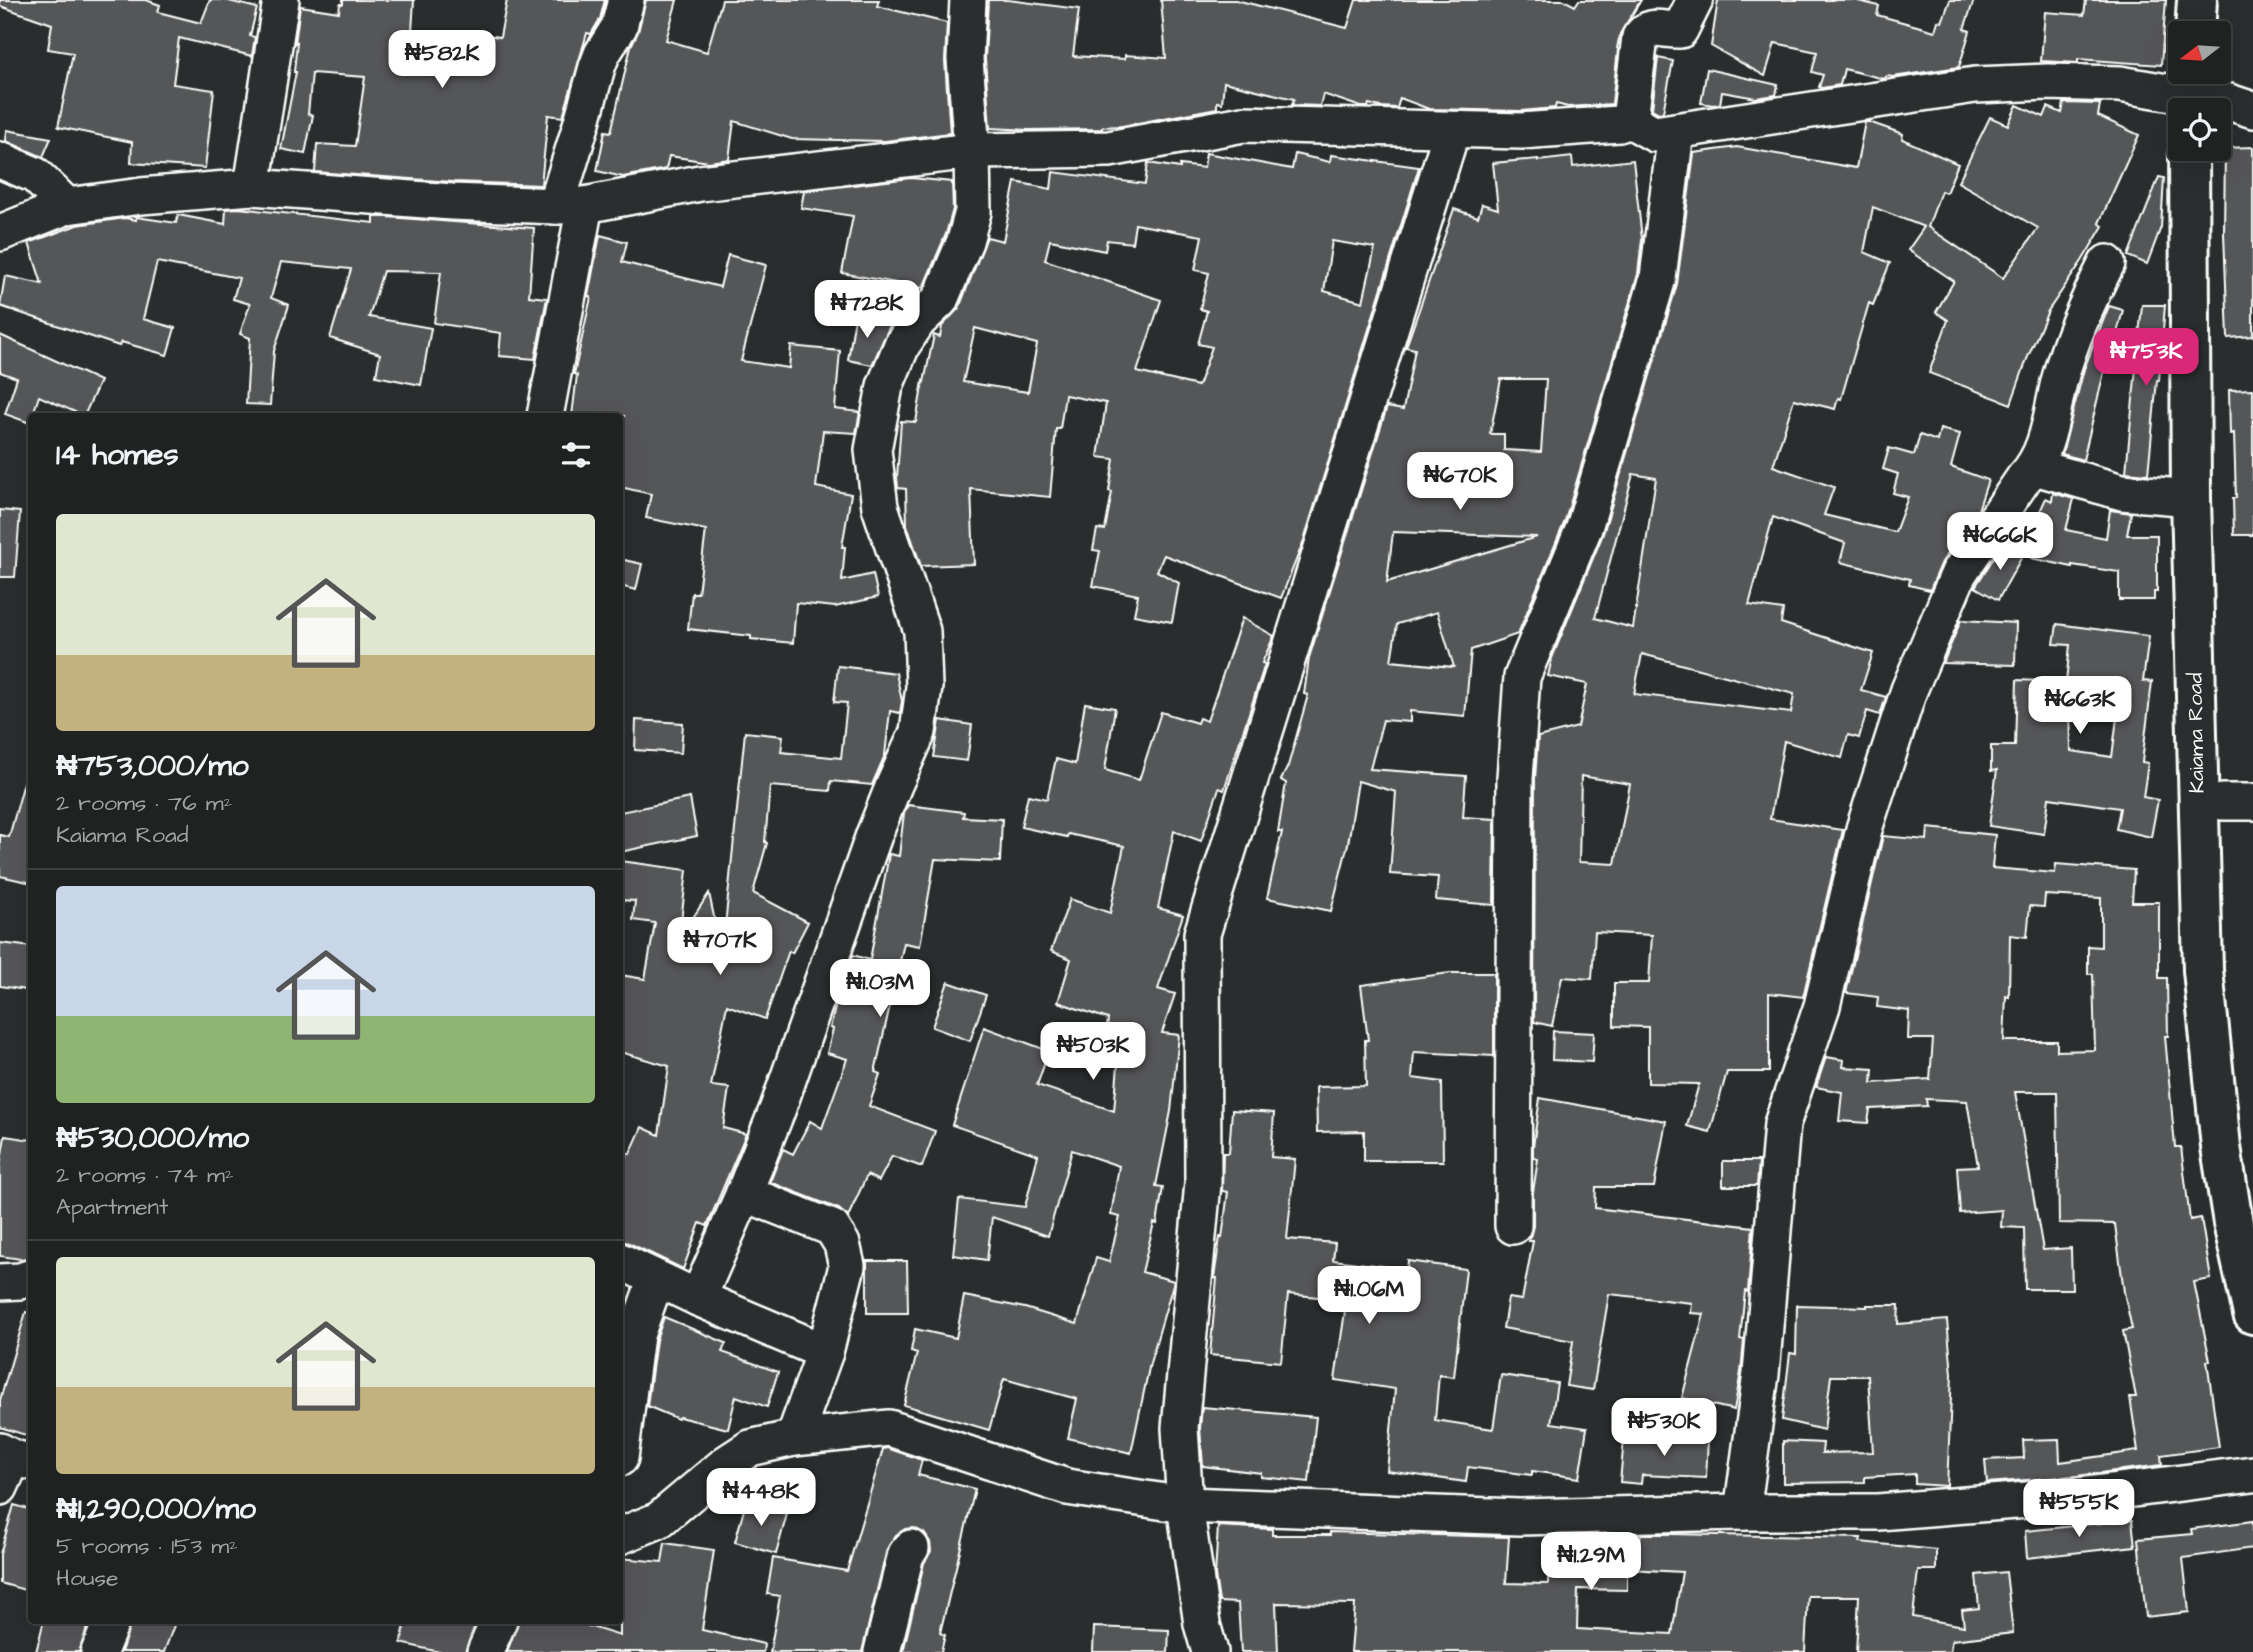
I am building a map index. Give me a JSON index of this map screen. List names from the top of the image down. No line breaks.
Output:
{"streets":{"highway":["Kaiama Road"]},"north":"left","page":{"price":["₦582K","₦728K","₦753K","₦670K","₦666K","₦663K","₦707K","₦1.03M","₦503K","₦1.06M","₦530K","₦448K","₦555K","₦1.29M"],"heading":"14 homes","list":[{"name":"₦753,000/mo","note":"2 rooms · 76 m² · Kaiama Road"},{"name":"₦530,000/mo","note":"2 rooms · 74 m² · Apartment"},{"name":"₦1,290,000/mo","note":"5 rooms · 153 m² · House"}]}}
